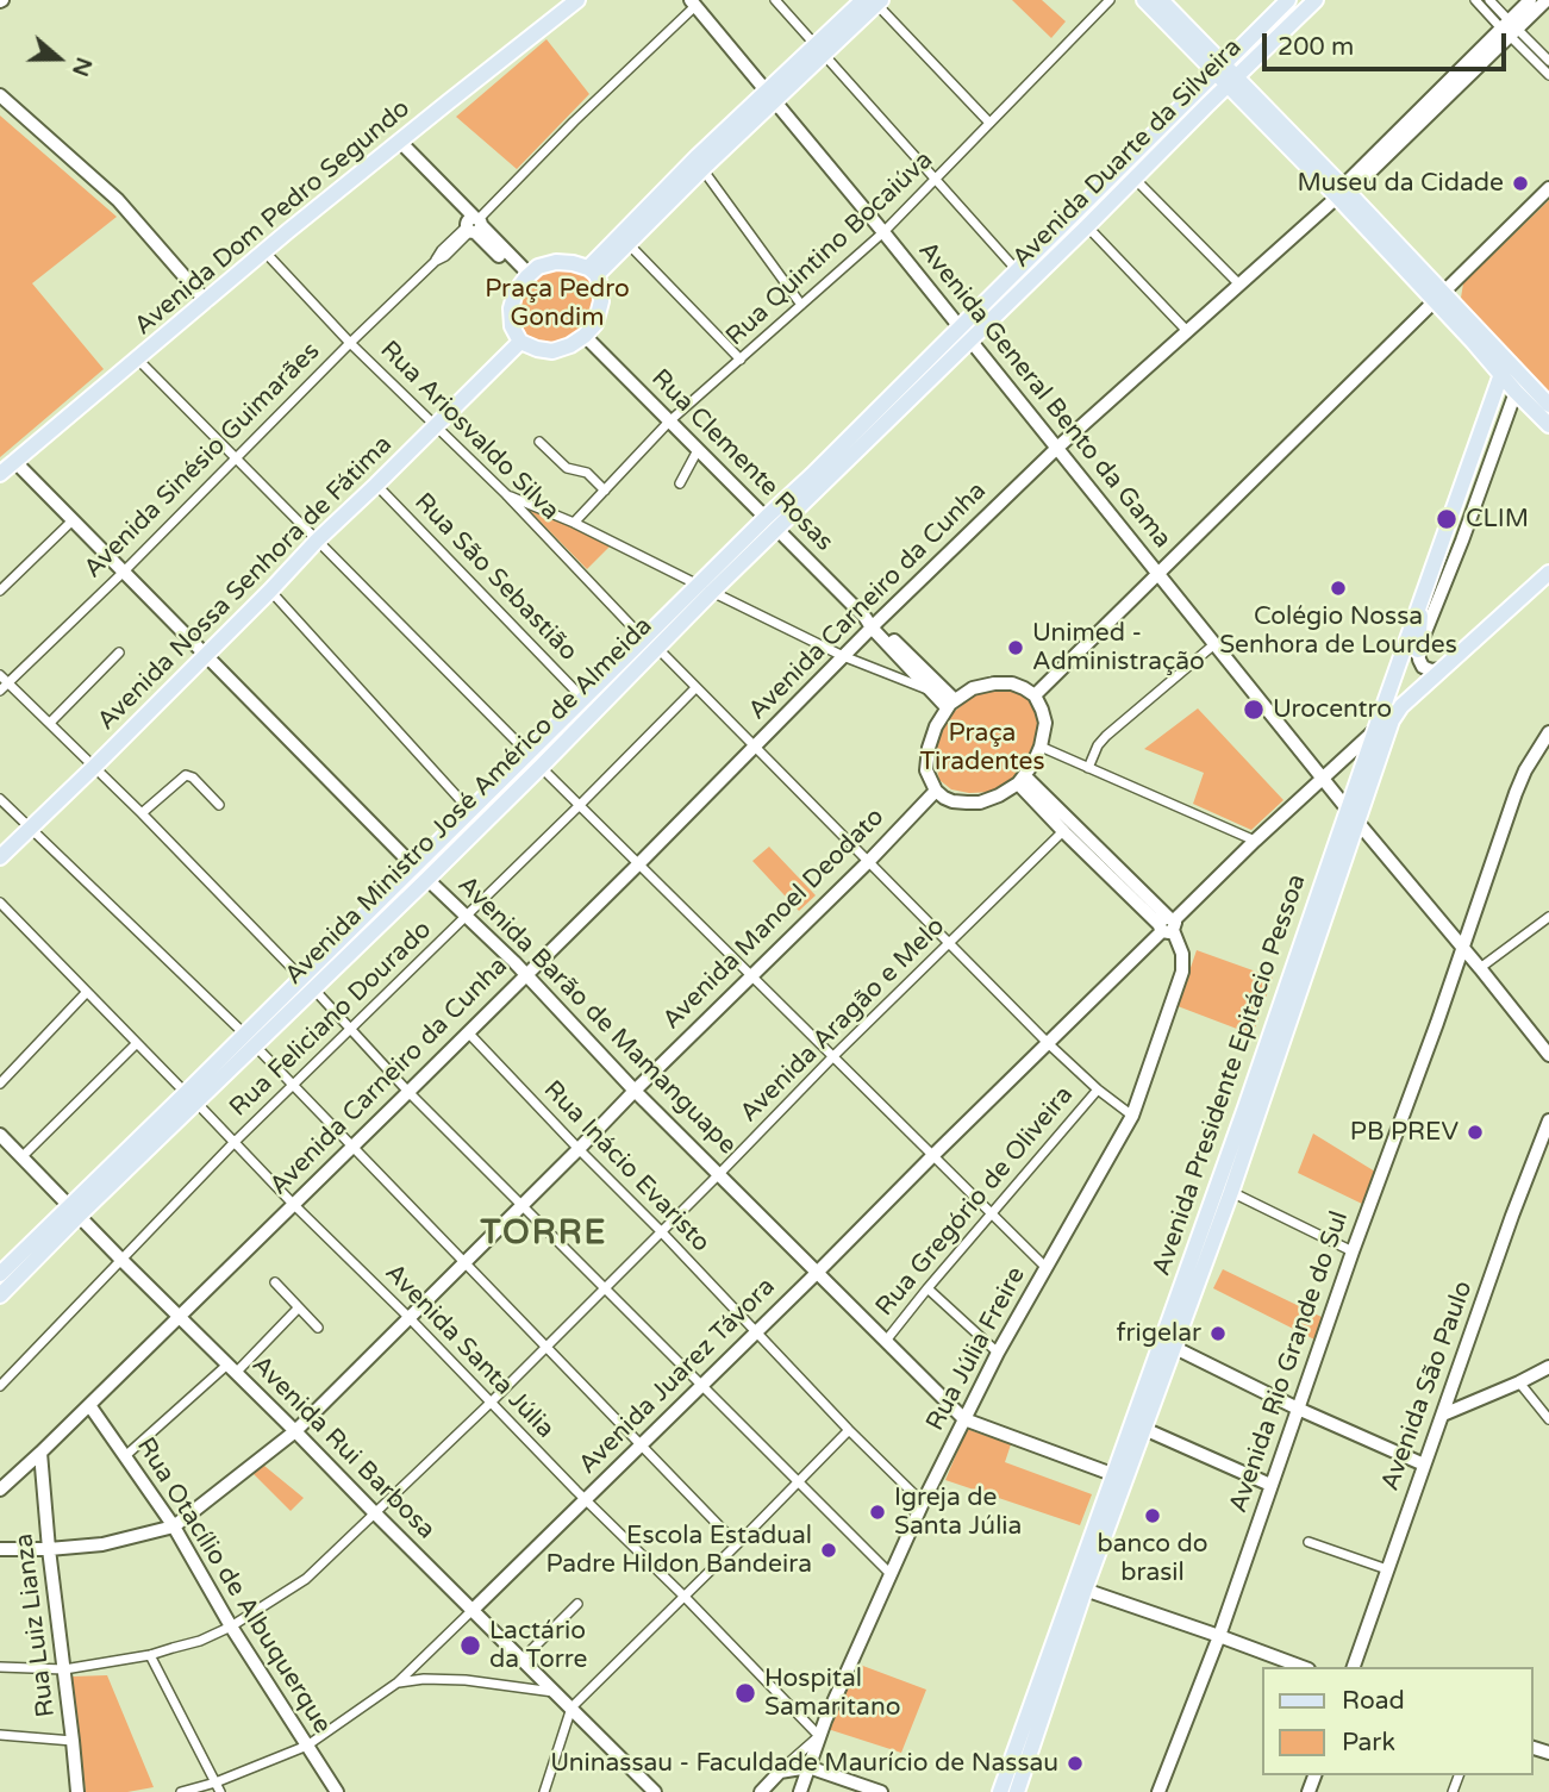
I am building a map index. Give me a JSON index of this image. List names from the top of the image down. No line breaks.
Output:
{"streets":{"main road":["Avenida Duarte da Silveira","Avenida Dom Pedro Segundo","Avenida Nossa Senhora de Fátima","Avenida Ministro José Américo de Almeida","Avenida Presidente Epitácio Pessoa"],"street":["Rua Quintino Bocaiúva","Avenida General Bento da Gama","Rua Ariosvaldo Silva","Avenida Sinésio Guimarães","Rua Clemente Rosas","Rua São Sebastião","Avenida Carneiro da Cunha","Avenida Manoel Deodato","Avenida Barão de Mamanguape","Rua Feliciano Dourado","Avenida Aragão e Melo","Rua Inácio Evaristo","Rua Gregório de Oliveira","Rua Júlia Freire","Avenida Santa Júlia","Avenida Rio Grande do Sul","Avenida Juarez Távora","Avenida São Paulo","Avenida Rui Barbosa","Rua Otacílio de Albuquerque","Rua Luiz Lianza"]},"crossings":[["Avenida Duarte da Silveira","Avenida General Bento da Gama"],["Avenida Duarte da Silveira","Avenida Ministro José Américo de Almeida"],["Avenida Dom Pedro Segundo","Rua Ariosvaldo Silva"],["Avenida Dom Pedro Segundo","Avenida Barão de Mamanguape"],["Rua Quintino Bocaiúva","Avenida General Bento da Gama"],["Rua Quintino Bocaiúva","Rua Clemente Rosas"],["Avenida General Bento da Gama","Avenida Sinésio Guimarães"],["Avenida General Bento da Gama","Avenida Carneiro da Cunha"],["Avenida General Bento da Gama","Avenida Ministro José Américo de Almeida"],["Avenida General Bento da Gama","Avenida Presidente Epitácio Pessoa"],["Avenida General Bento da Gama","Avenida Rio Grande do Sul"],["Avenida General Bento da Gama","Avenida Juarez Távora"],["Rua Ariosvaldo Silva","Avenida Sinésio Guimarães"],["Rua Ariosvaldo Silva","Rua Clemente Rosas"],["Rua Ariosvaldo Silva","Avenida Nossa Senhora de Fátima"],["Rua Ariosvaldo Silva","Avenida Carneiro da Cunha"],["Rua Ariosvaldo Silva","Avenida Ministro José Américo de Almeida"],["Rua Ariosvaldo Silva","Avenida Manoel Deodato"],["Rua Ariosvaldo Silva","Rua Feliciano Dourado"],["Rua Ariosvaldo Silva","Avenida Aragão e Melo"],["Rua Ariosvaldo Silva","Rua Gregório de Oliveira"],["Rua Ariosvaldo Silva","Rua Júlia Freire"],["Rua Ariosvaldo Silva","Avenida Juarez Távora"],["Avenida Sinésio Guimarães","Avenida Barão de Mamanguape"],["Rua Clemente Rosas","Avenida Nossa Senhora de Fátima"],["Rua Clemente Rosas","Avenida Carneiro da Cunha"],["Rua Clemente Rosas","Avenida Ministro José Américo de Almeida"],["Rua Clemente Rosas","Avenida Manoel Deodato"],["Rua São Sebastião","Avenida Nossa Senhora de Fátima"],["Rua São Sebastião","Avenida Ministro José Américo de Almeida"],["Avenida Nossa Senhora de Fátima","Avenida Barão de Mamanguape"],["Avenida Carneiro da Cunha","Avenida Barão de Mamanguape"],["Avenida Carneiro da Cunha","Rua Inácio Evaristo"],["Avenida Carneiro da Cunha","Avenida Santa Júlia"],["Avenida Carneiro da Cunha","Avenida Rui Barbosa"],["Avenida Carneiro da Cunha","Rua Otacílio de Albuquerque"],["Avenida Carneiro da Cunha","Rua Luiz Lianza"],["Avenida Ministro José Américo de Almeida","Avenida Barão de Mamanguape"],["Avenida Ministro José Américo de Almeida","Avenida Santa Júlia"],["Avenida Ministro José Américo de Almeida","Avenida Rui Barbosa"],["Avenida Manoel Deodato","Avenida Barão de Mamanguape"],["Avenida Manoel Deodato","Rua Inácio Evaristo"],["Avenida Manoel Deodato","Avenida Santa Júlia"],["Avenida Manoel Deodato","Avenida Rui Barbosa"],["Avenida Manoel Deodato","Rua Otacílio de Albuquerque"],["Avenida Barão de Mamanguape","Rua Feliciano Dourado"],["Avenida Barão de Mamanguape","Avenida Aragão e Melo"],["Avenida Barão de Mamanguape","Avenida Presidente Epitácio Pessoa"],["Avenida Barão de Mamanguape","Rua Gregório de Oliveira"],["Avenida Barão de Mamanguape","Rua Júlia Freire"],["Avenida Barão de Mamanguape","Avenida Juarez Távora"],["Rua Feliciano Dourado","Avenida Santa Júlia"],["Rua Feliciano Dourado","Avenida Rui Barbosa"],["Avenida Aragão e Melo","Rua Inácio Evaristo"],["Avenida Aragão e Melo","Avenida Santa Júlia"],["Avenida Aragão e Melo","Avenida Rui Barbosa"],["Avenida Aragão e Melo","Rua Otacílio de Albuquerque"],["Avenida Aragão e Melo","Rua Luiz Lianza"],["Avenida Presidente Epitácio Pessoa","Avenida Juarez Távora"],["Rua Inácio Evaristo","Rua Júlia Freire"],["Rua Inácio Evaristo","Avenida Juarez Távora"],["Rua Júlia Freire","Avenida Santa Júlia"],["Rua Júlia Freire","Avenida Juarez Távora"],["Avenida Santa Júlia","Avenida Juarez Távora"],["Avenida Juarez Távora","Avenida Rui Barbosa"],["Avenida Juarez Távora","Rua Otacílio de Albuquerque"]],"districts":["TORRE"],"parks":["Praça Pedro Gondim","Praça Tiradentes"],"places":["Museu da Cidade","CLIM","Colégio Nossa Senhora de Lourdes","Unimed - Administração","Urocentro","PB PREV","frigelar","Igreja de Santa Júlia","banco do brasil","Escola Estadual Padre Hildon Bandeira","Lactário da Torre","Hospital Samaritano","Uninassau - Faculdade Maurício de Nassau"],"legend":["Road","Park"],"scale_bar":"200 m","north":"right"}
